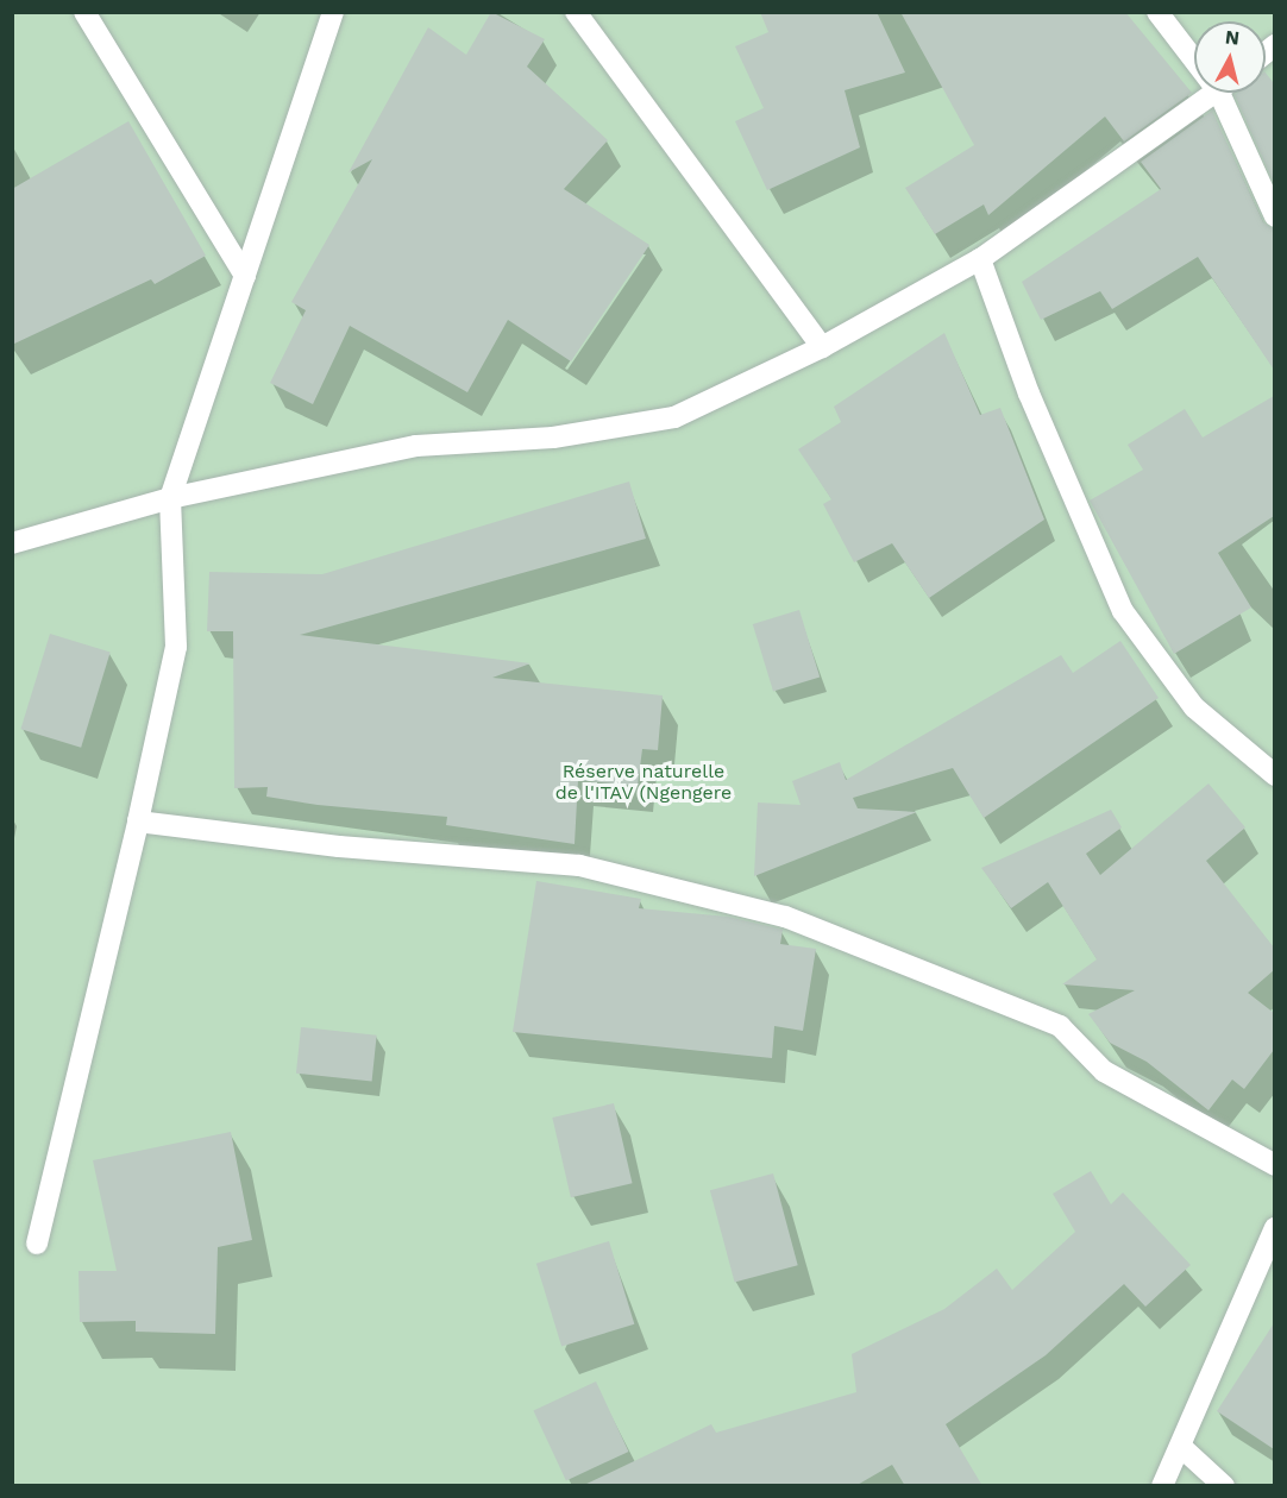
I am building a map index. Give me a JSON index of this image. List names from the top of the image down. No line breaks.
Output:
{"parks":["Réserve naturelle de l'ITAV (Ngengere"],"north":"top"}
